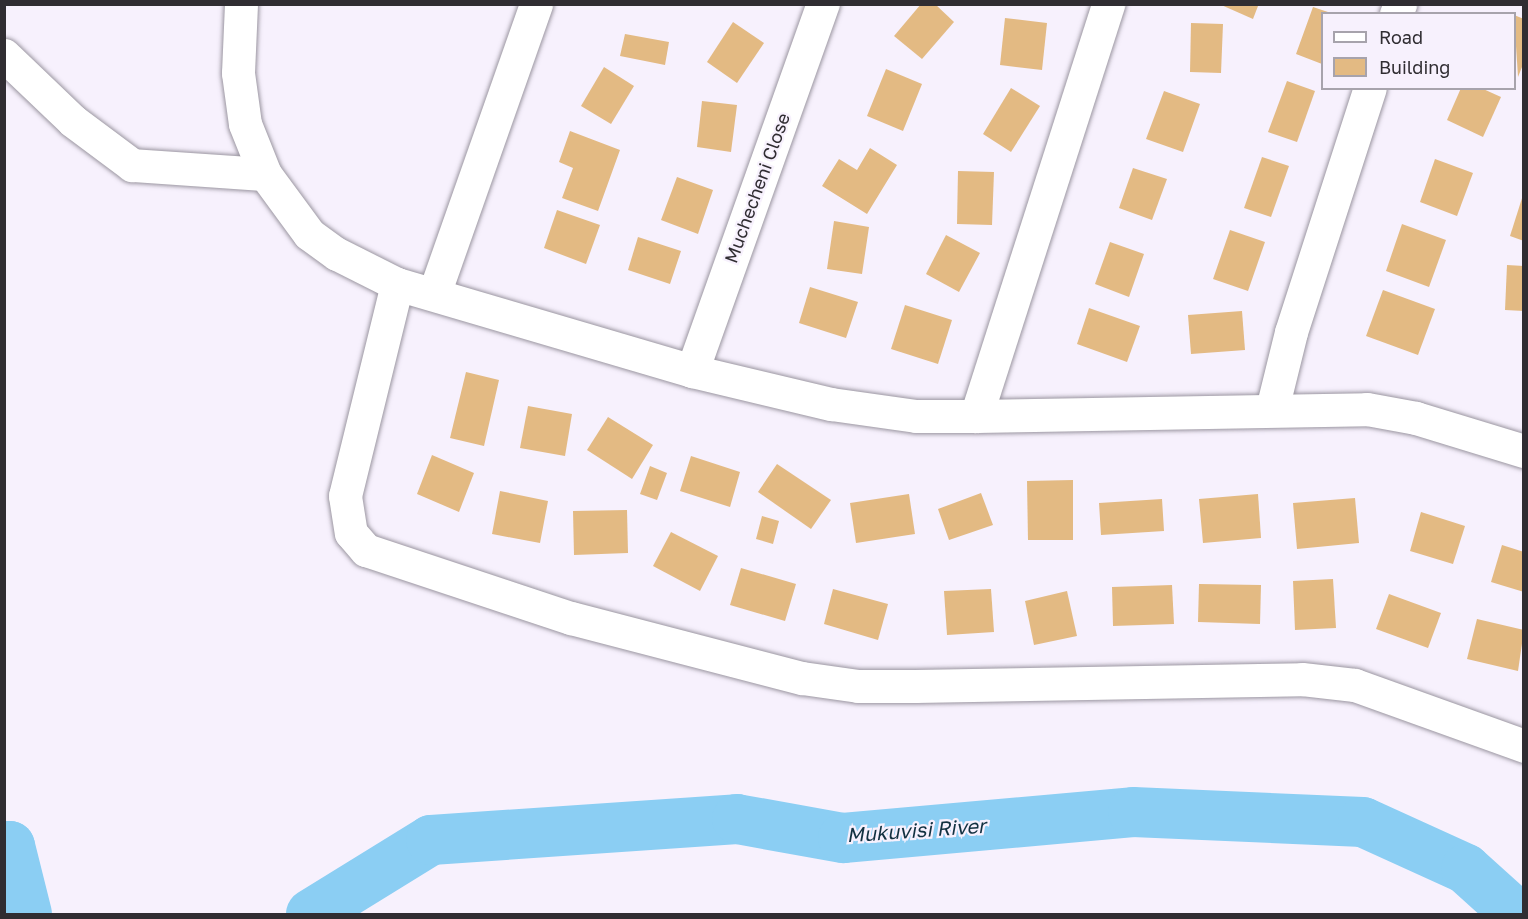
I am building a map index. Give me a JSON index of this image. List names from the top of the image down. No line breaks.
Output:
{"streets":{"street":["Muchecheni Close"]},"water":["Mukuvisi River"],"legend":["Road","Building"]}
